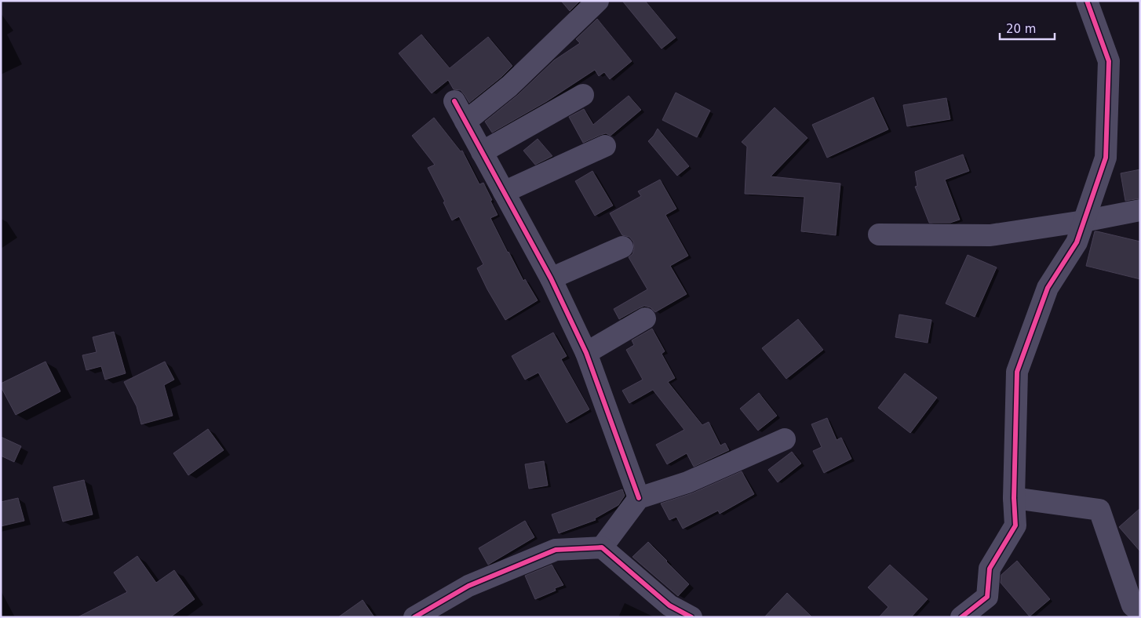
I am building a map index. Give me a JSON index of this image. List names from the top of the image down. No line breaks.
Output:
{"scale_bar":"20 m"}
